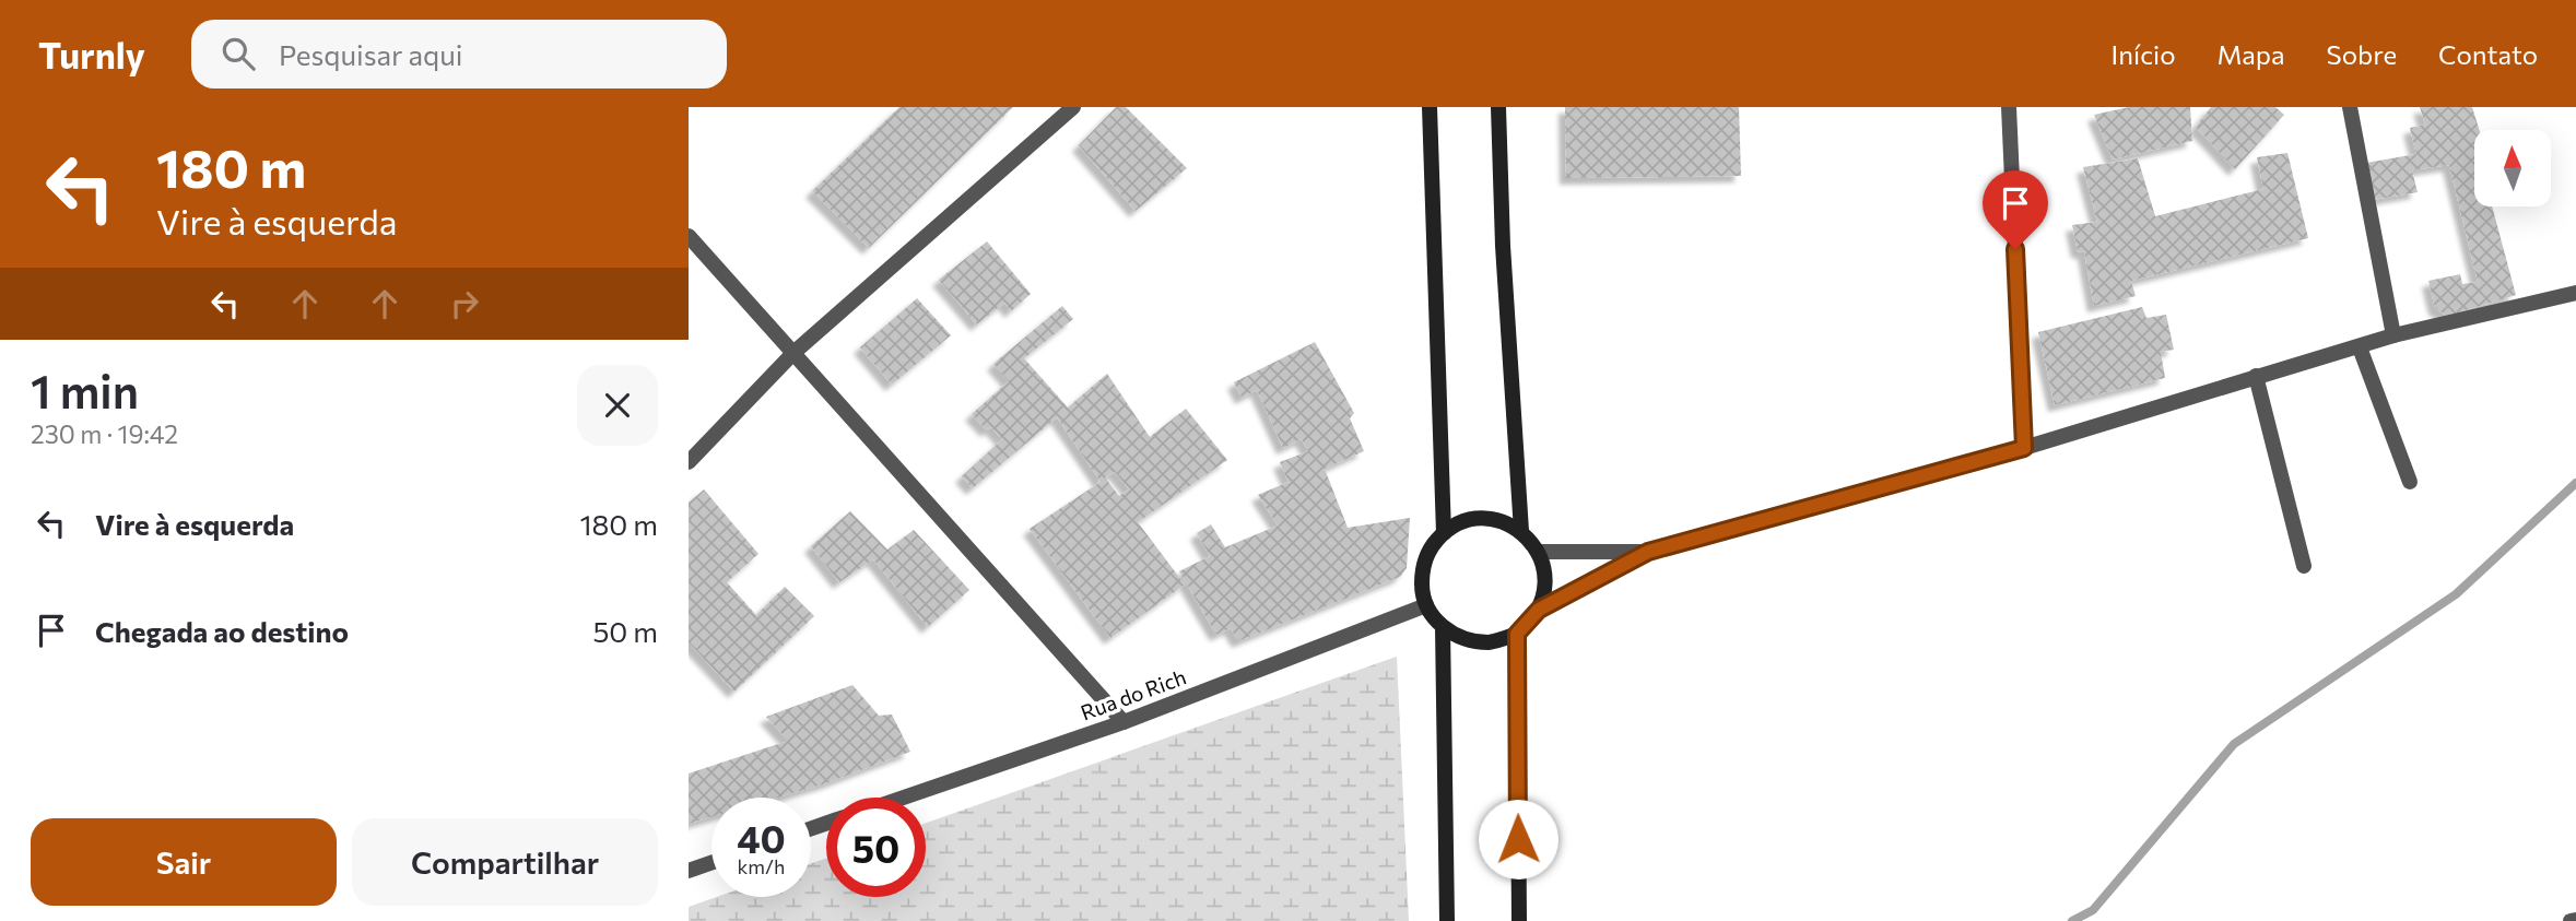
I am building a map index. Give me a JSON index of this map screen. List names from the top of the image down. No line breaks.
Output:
{"streets":{"street":["Rua do Rich"]},"north":"top","page":{"header":"Turnly","search":"Pesquisar aqui","nav":["Início","Mapa","Sobre","Contato"],"turn":["180 m","Vire à esquerda"],"heading":["1 min","230 m · 19:42"],"list":[{"name":"Vire à esquerda","value":"180 m"},{"name":"Chegada ao destino","value":"50 m"}],"speed":"40 km/h","limit":"50","buttons":["Sair","Compartilhar"]}}
